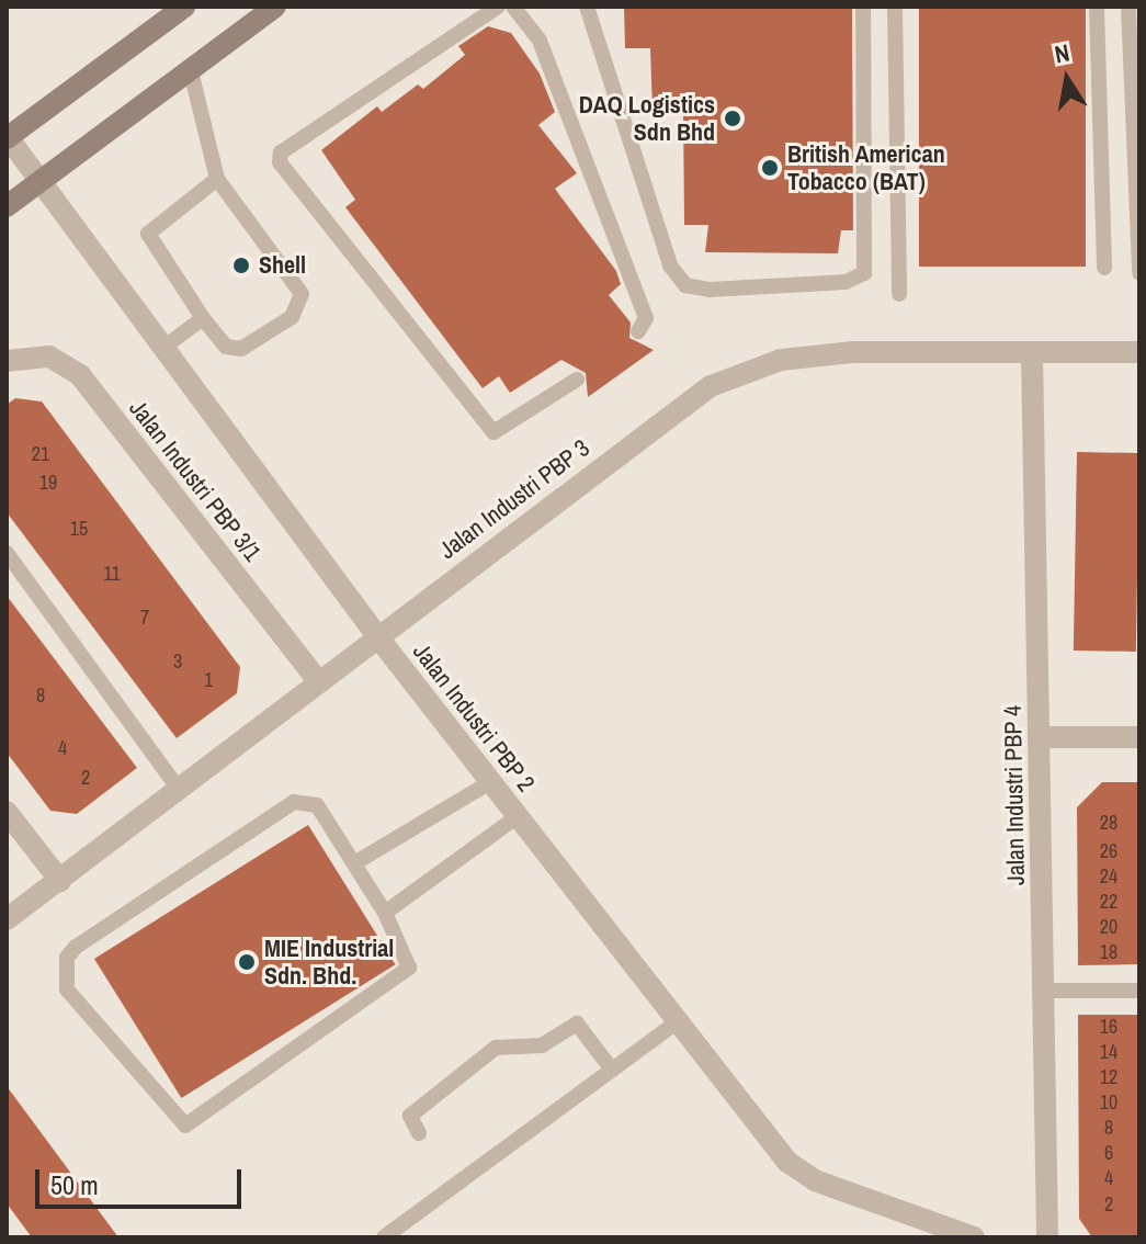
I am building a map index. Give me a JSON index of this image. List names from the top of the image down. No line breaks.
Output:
{"streets":{"street":["Jalan Industri PBP 3/1","Jalan Industri PBP 3","Jalan Industri PBP 2","Jalan Industri PBP 4"]},"crossings":[["Jalan Industri PBP 3/1","Jalan Industri PBP 3"],["Jalan Industri PBP 3","Jalan Industri PBP 2"],["Jalan Industri PBP 3","Jalan Industri PBP 4"]],"places":["DAQ Logistics Sdn Bhd","British American Tobacco (BAT)","Shell","MIE Industrial Sdn. Bhd."],"house_numbers":["21","19","15","11","7","3","1","8","4","2","28","26","24","22","20","18","16","14","12","10","8","6","4","2"],"scale_bar":"50 m","north":"top"}
